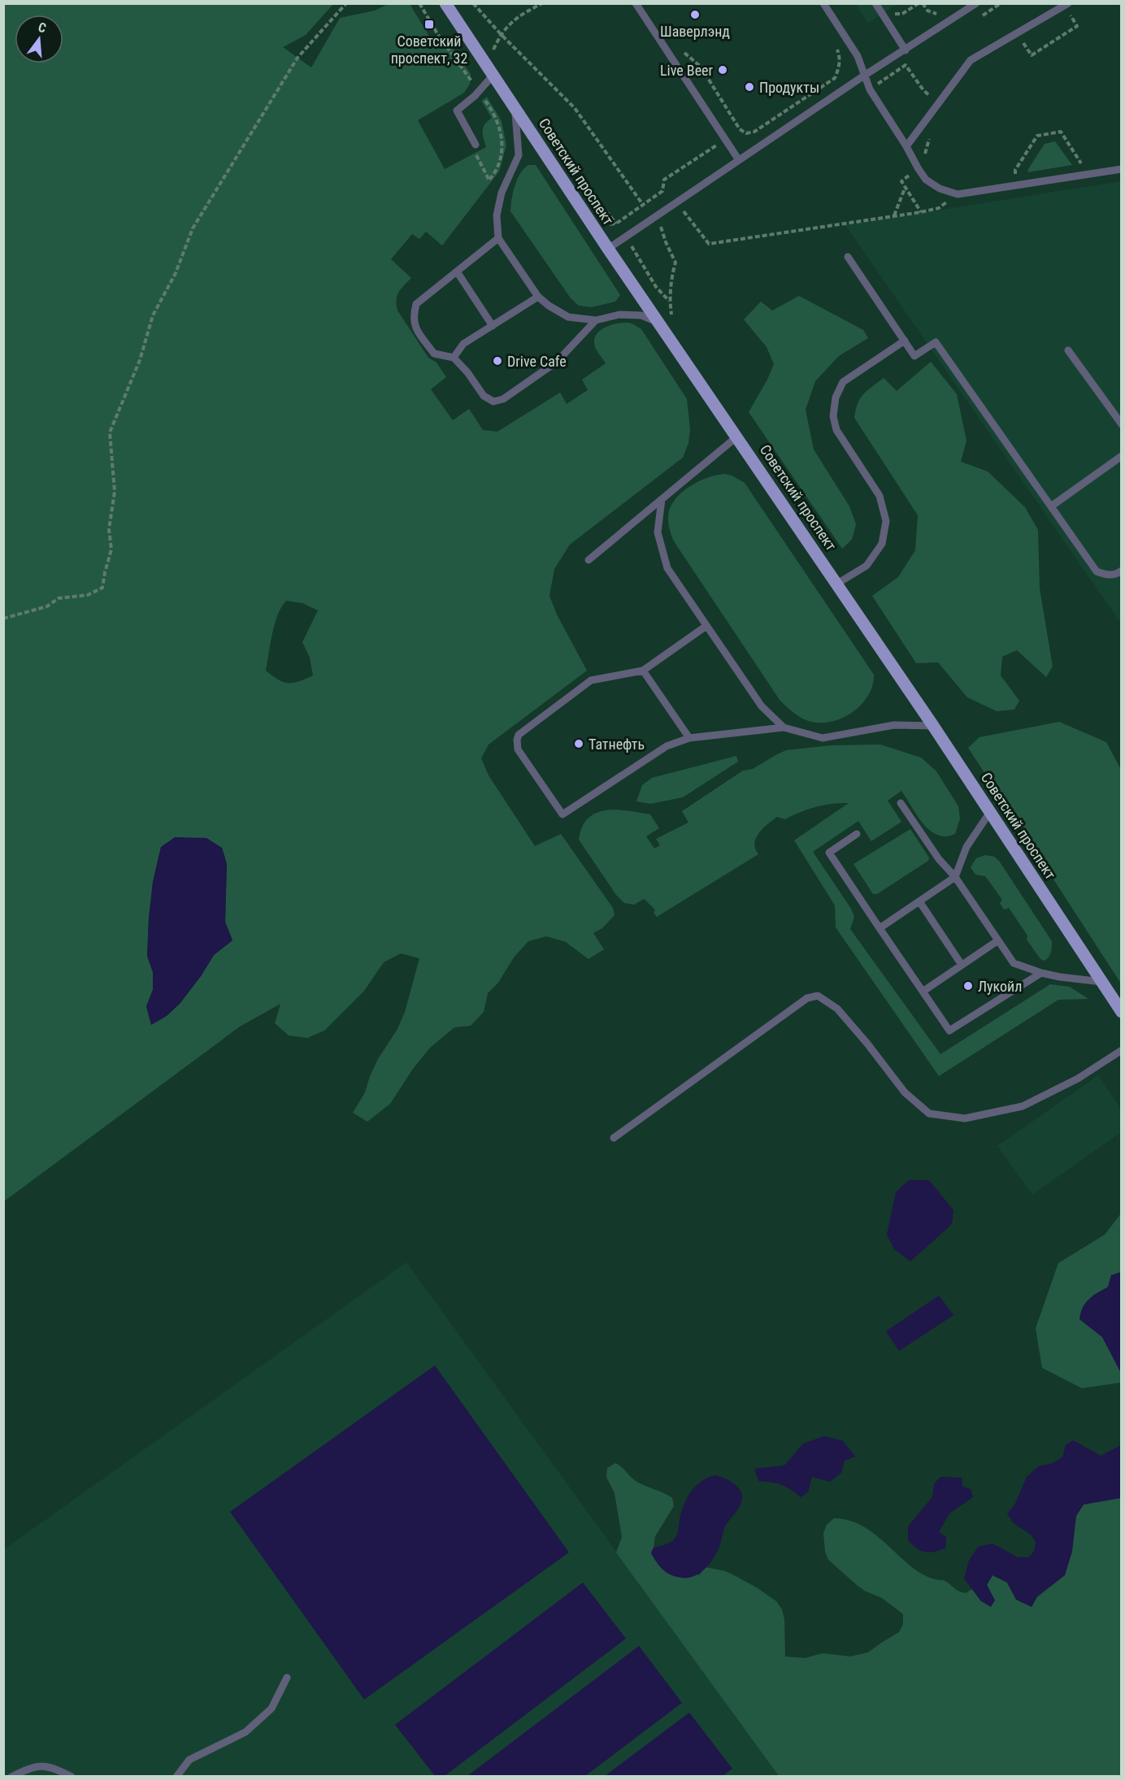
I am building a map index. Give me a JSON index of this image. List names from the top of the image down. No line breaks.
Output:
{"streets":{"main road":["Советский проспект"]},"places":{"other":["Шаверлэнд","Live Beer","Продукты","Drive Cafe","Татнефть","Лукойл"],"transit":["Советский проспект, 32"]},"north":"top"}
